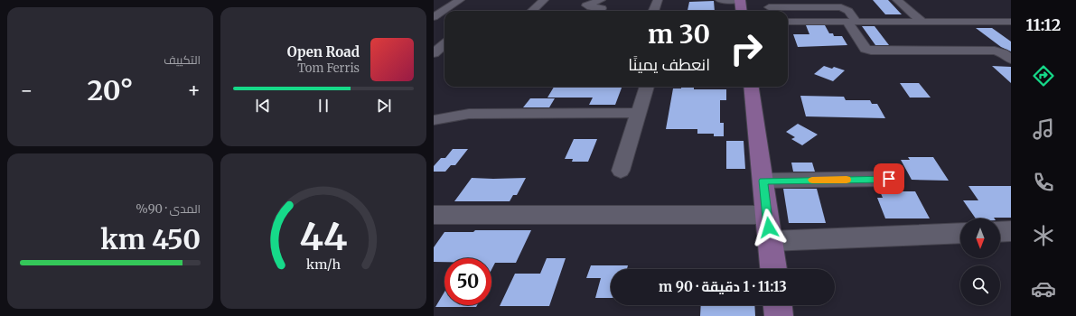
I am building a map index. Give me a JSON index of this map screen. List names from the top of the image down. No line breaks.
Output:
{"north":"bottom","page":{"tabs":"11:12","tile":["التكييف",["المدى · 90%","450 km"]],"turn":["30 m","انعطف يمينًا"],"song":["Open Road","Tom Ferris"],"heat":["−","20°","+"],"limit":"50","trip":"11:13 · 1 دقيقة · 90 m","gauge":["44","km/h"]}}
